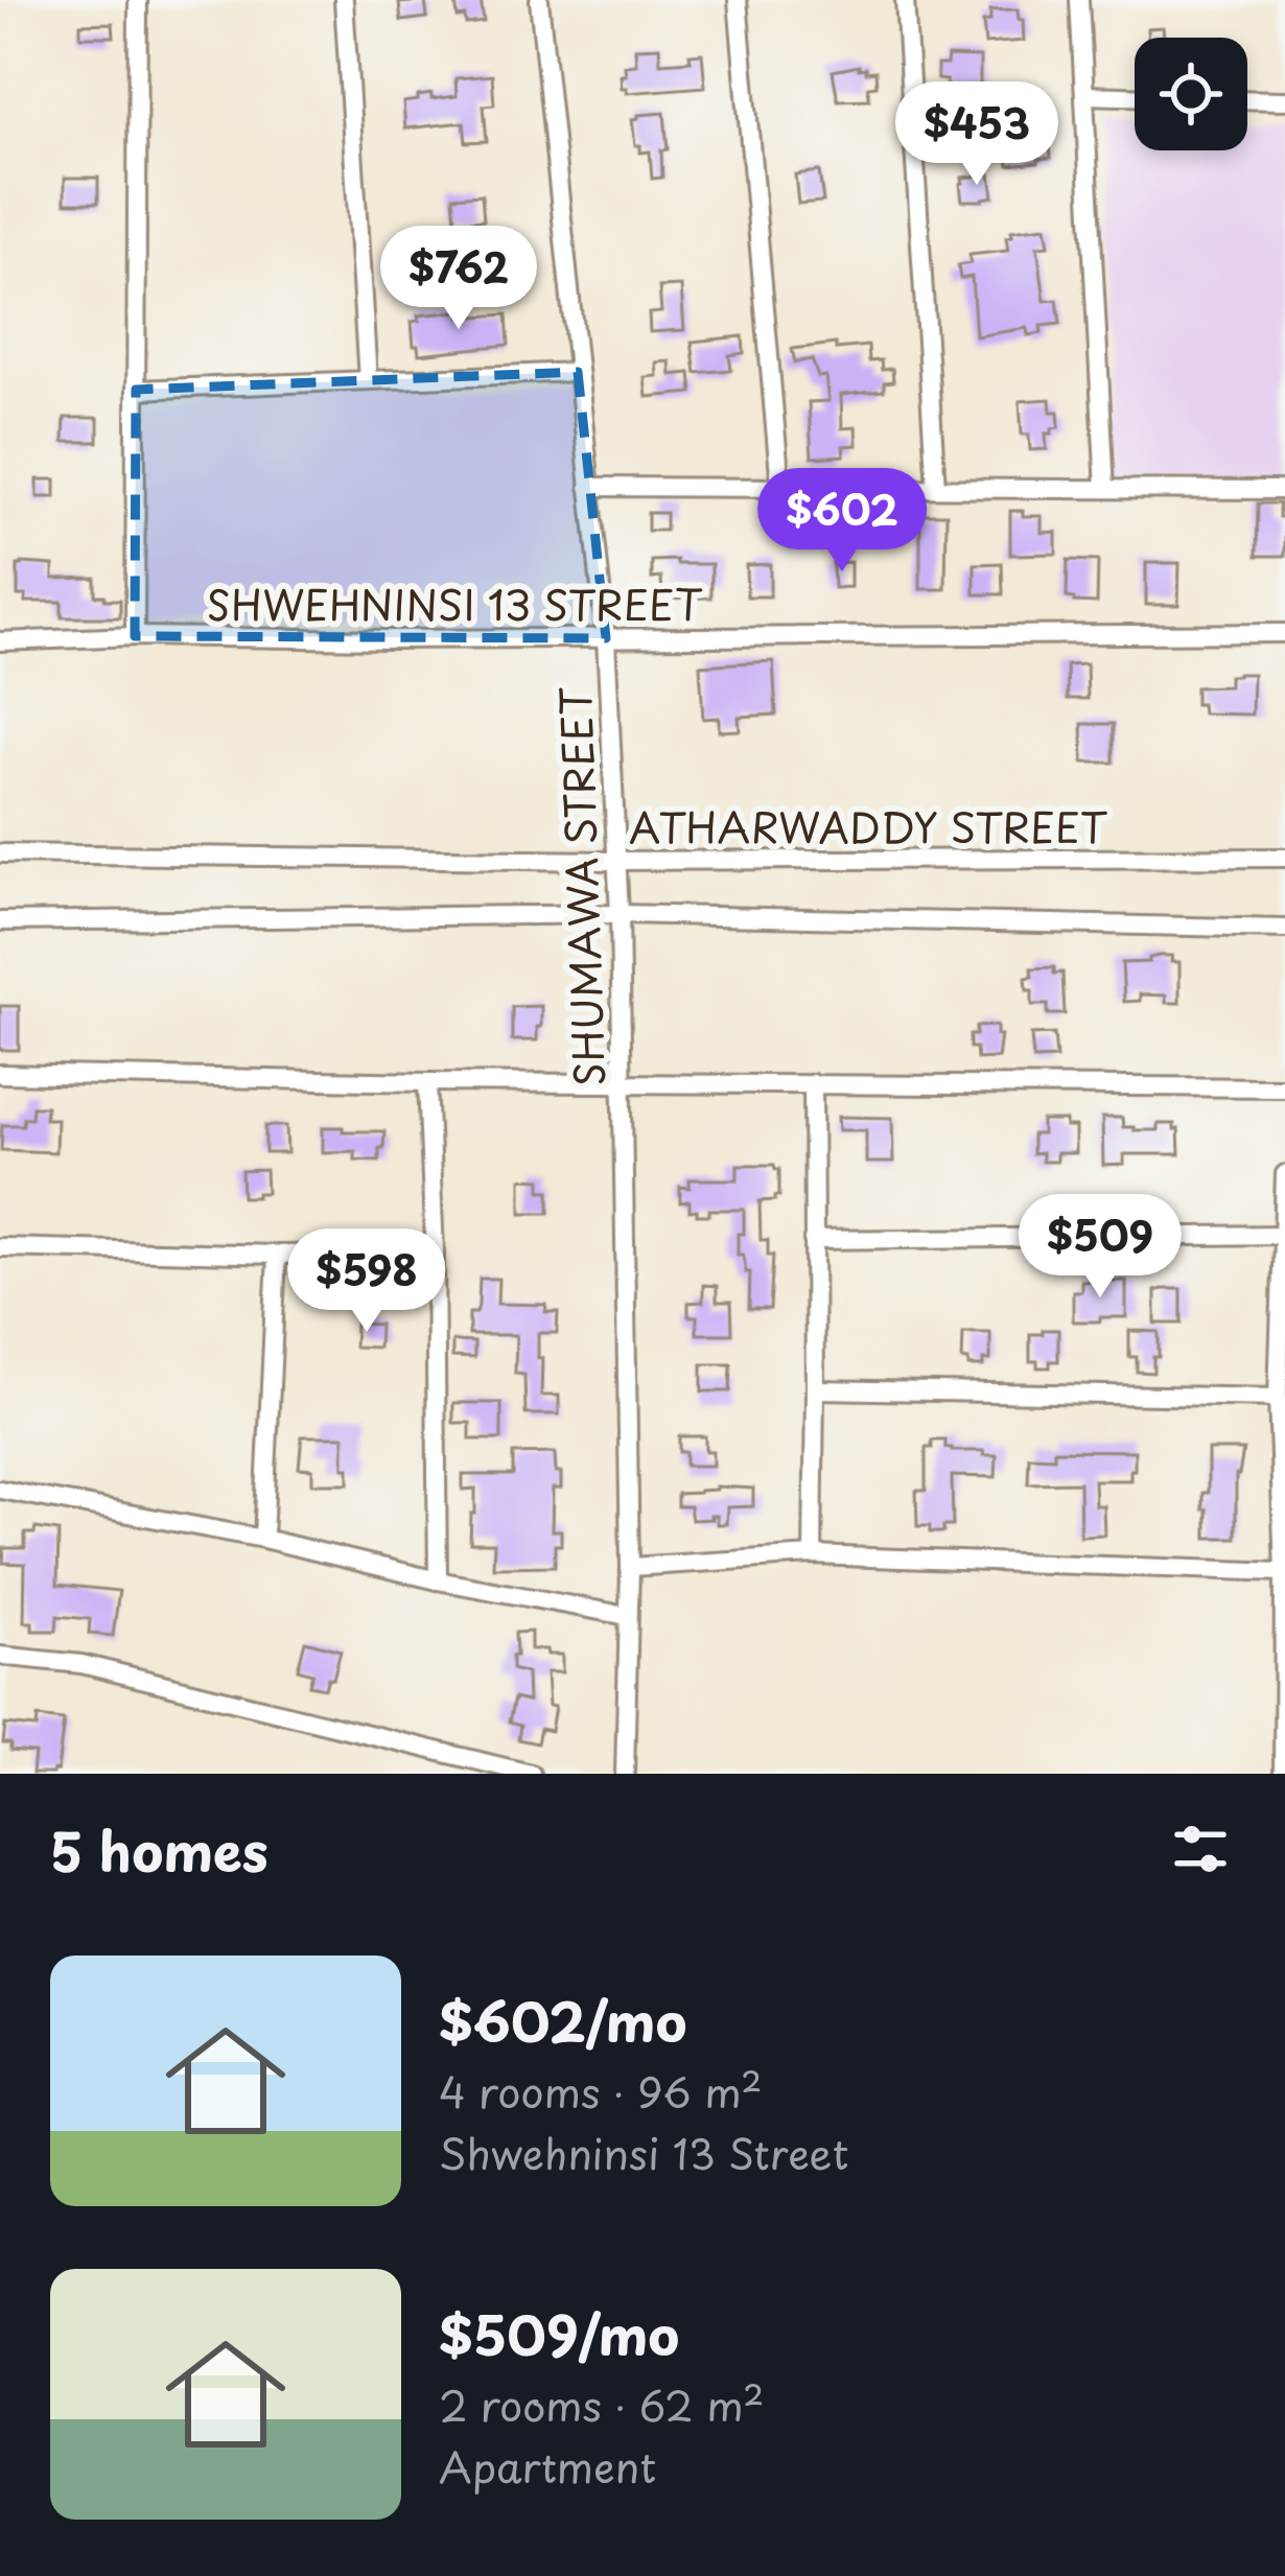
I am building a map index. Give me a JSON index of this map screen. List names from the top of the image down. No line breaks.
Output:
{"streets":{"street":["SHWEHNINSI 13 STREET","ATHARWADDY STREET","SHUMAWA STREET"]},"crossings":[["SHWEHNINSI 13 STREET","SHUMAWA STREET"],["ATHARWADDY STREET","SHUMAWA STREET"]],"page":{"price":["$453","$762","$602","$509","$598"],"heading":"5 homes","list":[{"name":"$602/mo","note":"4 rooms · 96 m² · Shwehninsi 13 Street"},{"name":"$509/mo","note":"2 rooms · 62 m² · Apartment"}]}}
